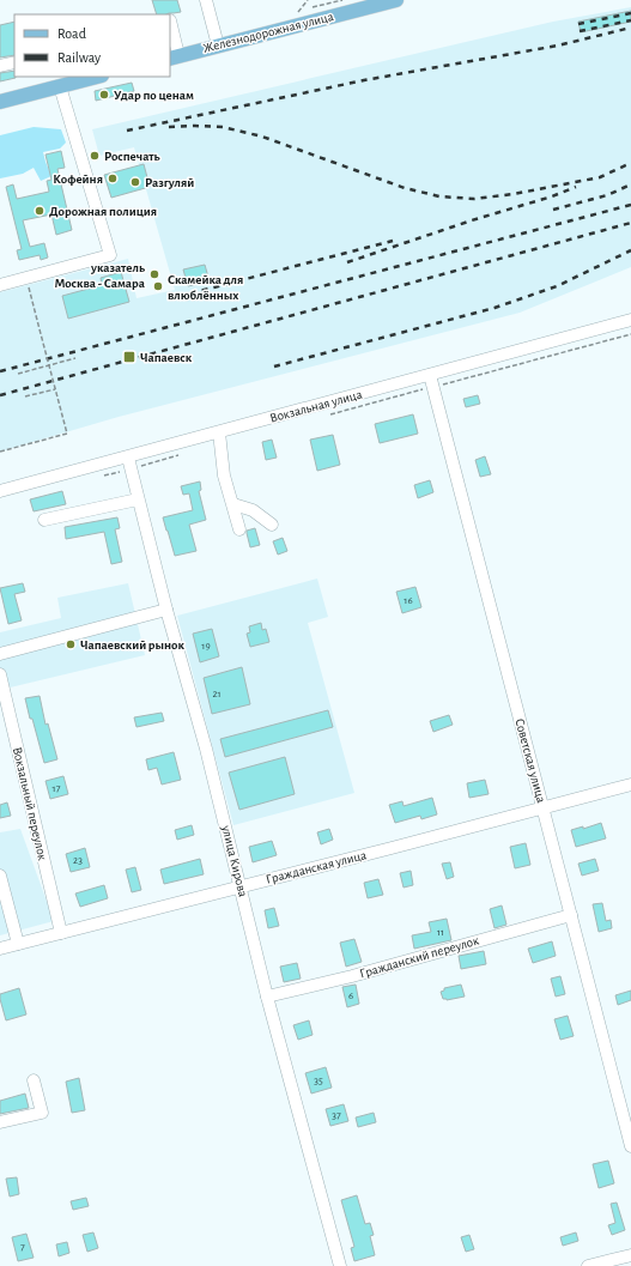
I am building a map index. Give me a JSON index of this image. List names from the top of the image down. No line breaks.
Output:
{"streets":{"main road":["Железнодорожная улица"],"street":["Вокзальная улица","Советская улица","Вокзальный переулок","улица Кирова","Гражданская улица","Гражданский переулок"]},"crossings":[["Вокзальная улица","Советская улица"],["Вокзальная улица","улица Кирова"],["Советская улица","Гражданская улица"],["Советская улица","Гражданский переулок"],["Вокзальный переулок","Гражданская улица"],["улица Кирова","Гражданская улица"],["улица Кирова","Гражданский переулок"]],"places":{"other":["Удар по ценам","Роспечать","Кофейня","Разгуляй","Дорожная полиция","указатель Москва - Самара","Скамейка для влюблённых","Чапаевский рынок"],"transit":["Чапаевск"]},"house_numbers":["16","19","21","17","23","11","6","35","37","7"],"legend":["Road","Railway"]}
